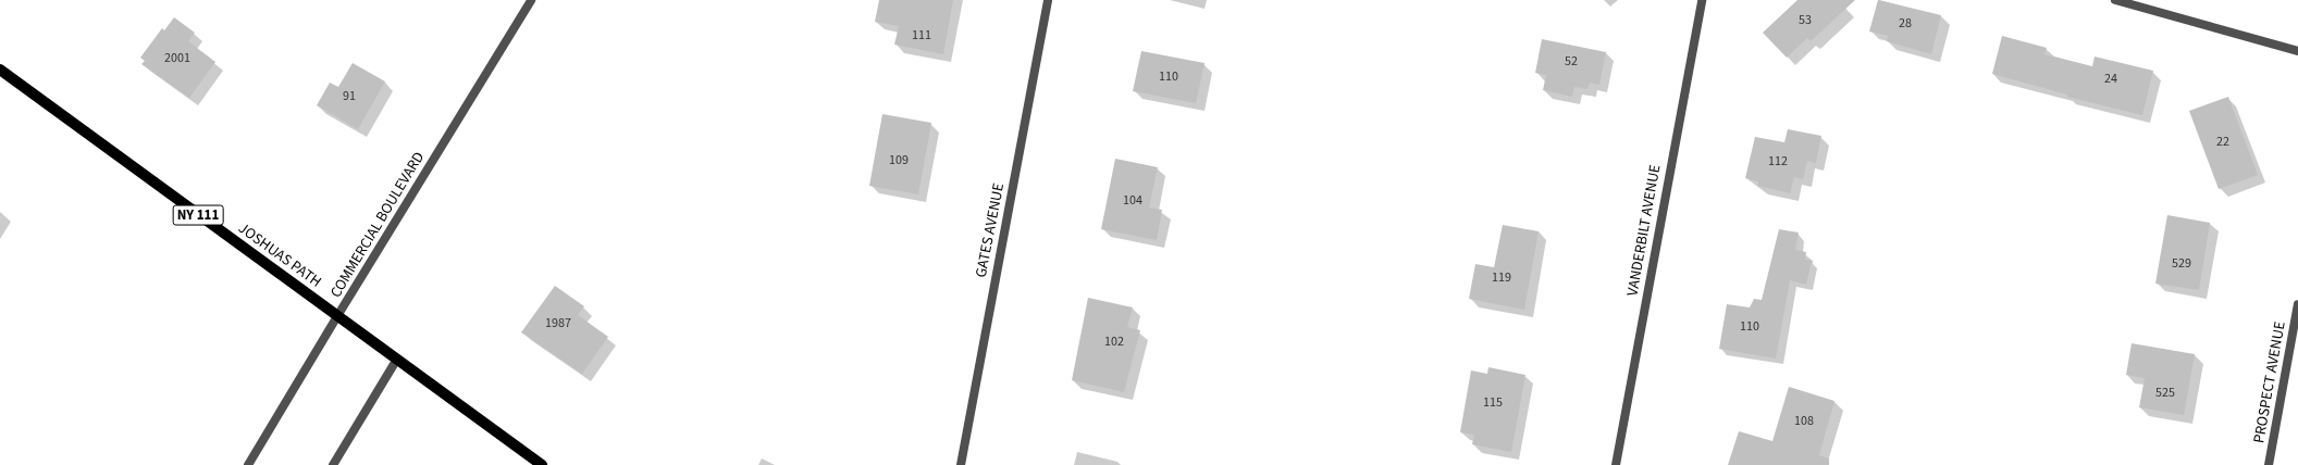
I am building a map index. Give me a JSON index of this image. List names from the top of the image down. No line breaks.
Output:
{"streets":{"main road":["NY 111","JOSHUAS PATH"],"street":["COMMERCIAL BOULEVARD","GATES AVENUE","VANDERBILT AVENUE","PROSPECT AVENUE"]},"crossings":[["COMMERCIAL BOULEVARD","JOSHUAS PATH"]],"house_numbers":["53","28","111","2001","52","110","24","91","22","109","112","104","529","119","1987","110","102","525","115","108"]}
